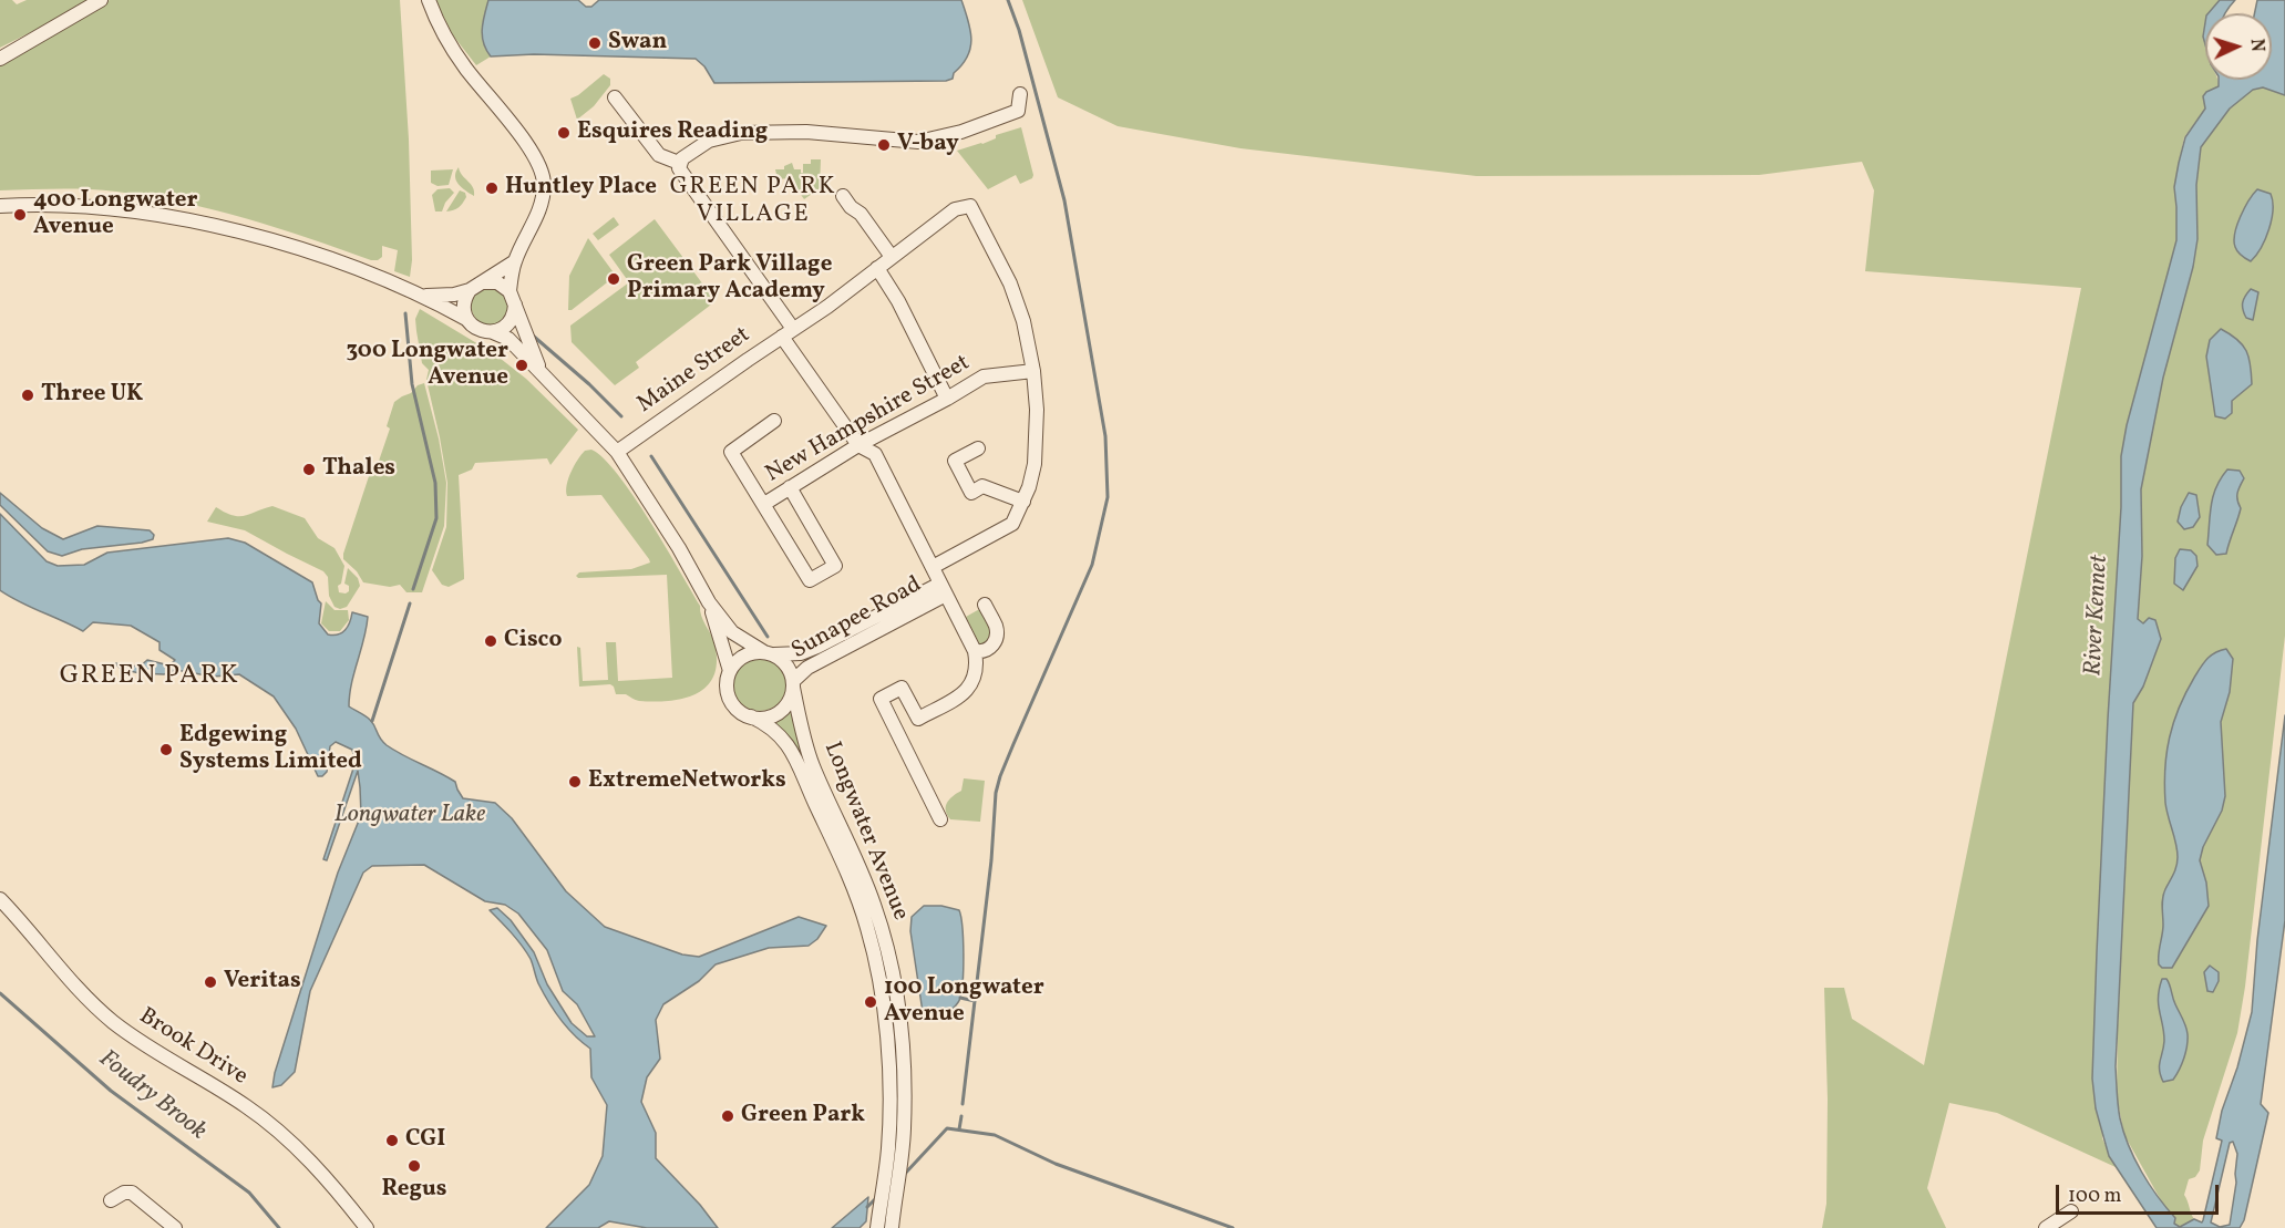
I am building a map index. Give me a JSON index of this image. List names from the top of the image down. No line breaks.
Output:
{"streets":{"street":["Maine Street","New Hampshire Street","Sunapee Road","Longwater Avenue","Brook Drive"]},"crossings":[["Maine Street","New Hampshire Street"],["Sunapee Road","Longwater Avenue"]],"districts":["GREEN PARK VILLAGE","GREEN PARK"],"water":["River Kennet","Longwater Lake","Foudry Brook"],"places":["Swan","Esquires Reading","V-bay","Huntley Place","400 Longwater Avenue","Green Park Village Primary Academy","300 Longwater Avenue","Three UK","Thales","Cisco","Edgewing Systems Limited","ExtremeNetworks","Veritas","100 Longwater Avenue","Green Park","CGI","Regus"],"scale_bar":"100 m","north":"right"}
